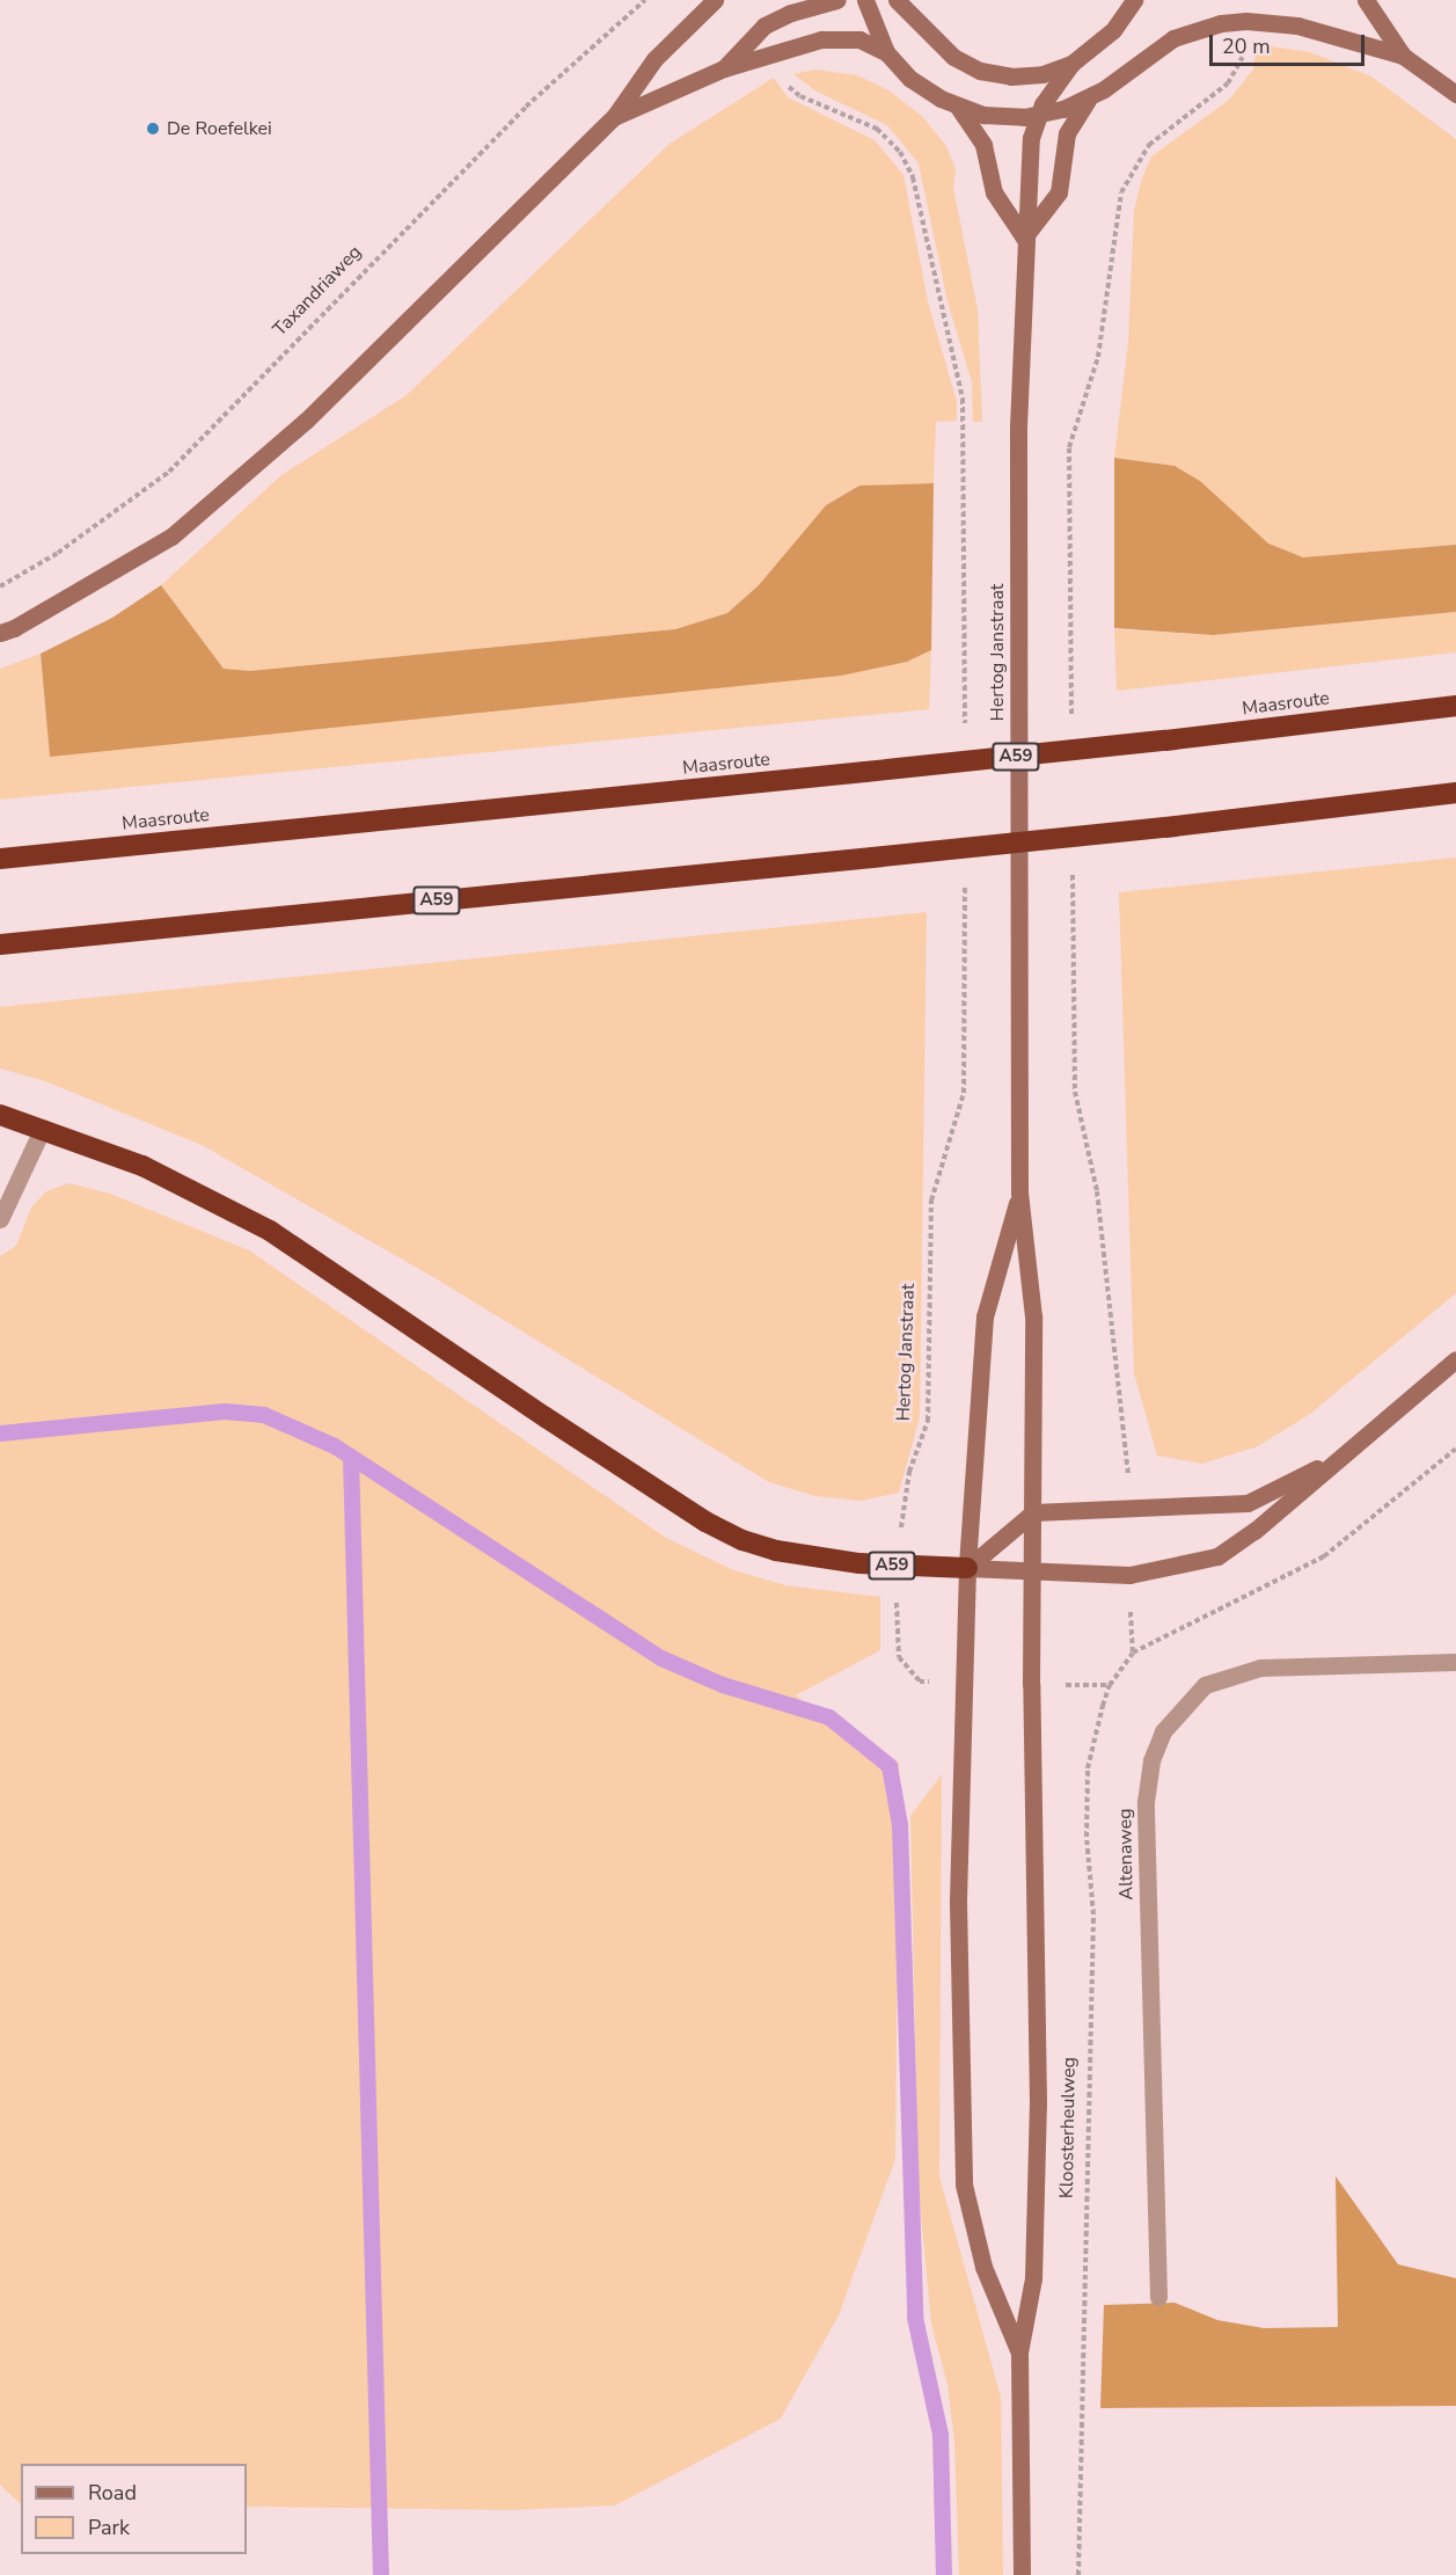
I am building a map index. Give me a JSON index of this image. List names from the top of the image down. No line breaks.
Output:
{"streets":{"highway":["Maasroute","A59"],"main road":["Hertog Janstraat","Kloosterheulweg"],"street":["Altenaweg"],"path":["Taxandriaweg"]},"crossings":[["Hertog Janstraat","A59"],["Hertog Janstraat","Kloosterheulweg"],["A59","Kloosterheulweg"]],"places":["De Roefelkei"],"legend":["Road","Park"],"scale_bar":"20 m"}
